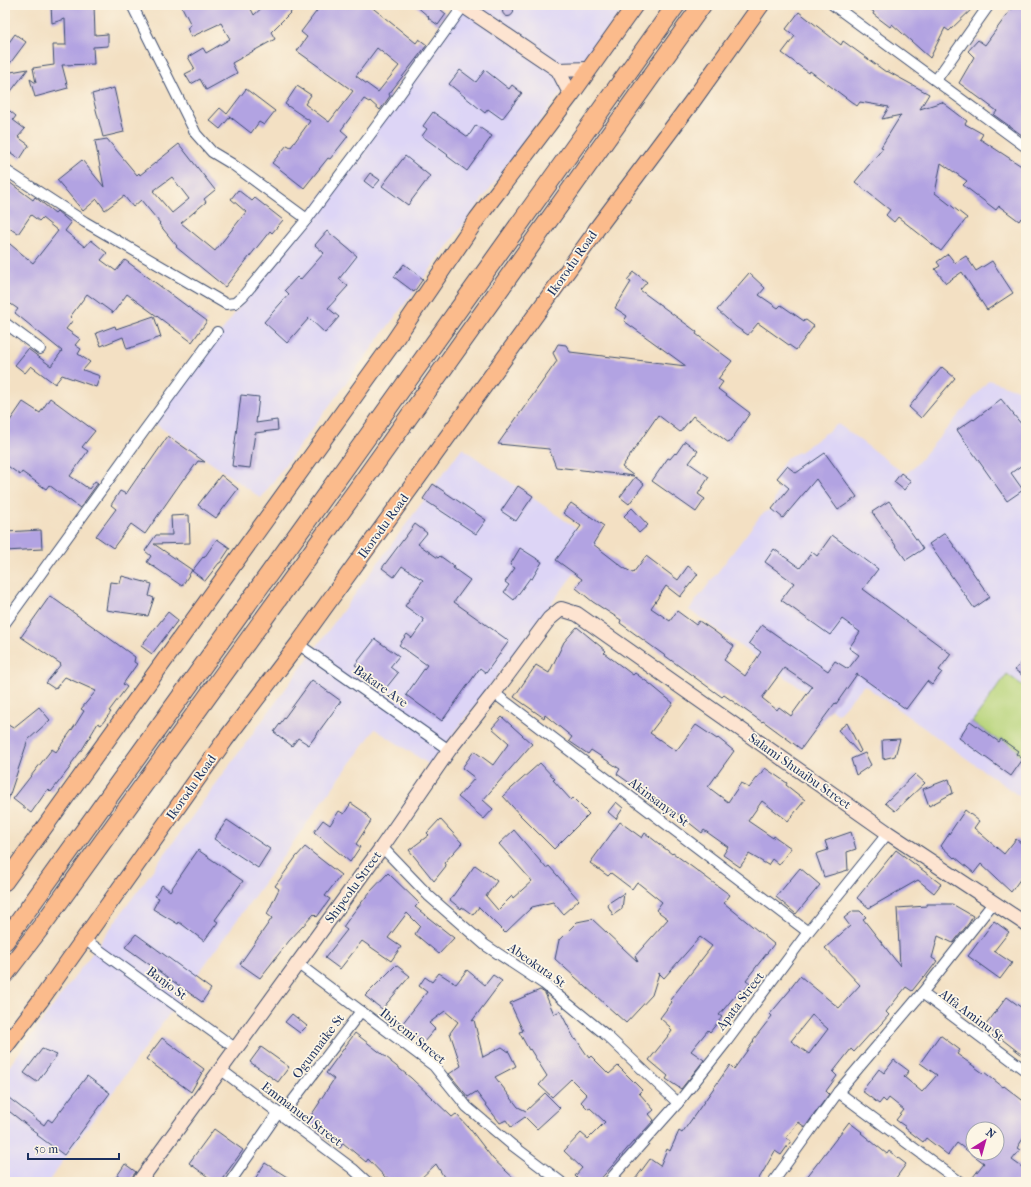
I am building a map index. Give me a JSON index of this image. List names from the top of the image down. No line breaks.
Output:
{"streets":{"main road":["Ikorodu Road"],"street":["Bakare Ave","Salami Shuaibu Street","Akinsanya St","Shipeolu Street","Abeokuta St","Banjo St","Apata Street","Alfa Aminu St","Ibiyemi Street","Ogunnaike St","Emmanuel Street"]},"crossings":[["Ikorodu Road","Bakare Ave"],["Ikorodu Road","Banjo St"],["Bakare Ave","Shipeolu Street"],["Salami Shuaibu Street","Shipeolu Street"],["Salami Shuaibu Street","Apata Street"],["Akinsanya St","Shipeolu Street"],["Akinsanya St","Apata Street"],["Shipeolu Street","Abeokuta St"],["Shipeolu Street","Banjo St"],["Shipeolu Street","Ibiyemi Street"],["Shipeolu Street","Emmanuel Street"],["Abeokuta St","Apata Street"],["Ibiyemi Street","Ogunnaike St"],["Ogunnaike St","Emmanuel Street"]],"scale_bar":"50 m","north":"top right"}
